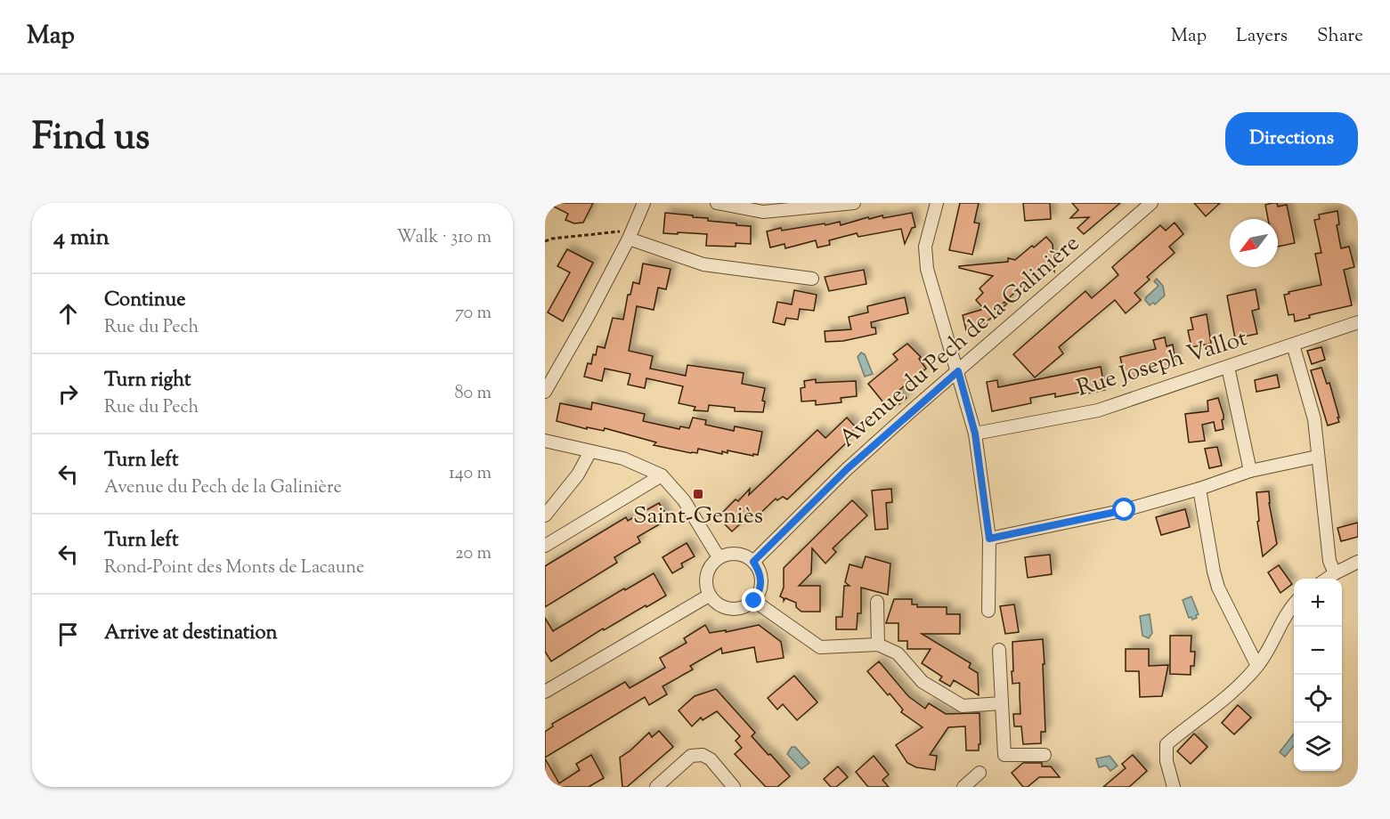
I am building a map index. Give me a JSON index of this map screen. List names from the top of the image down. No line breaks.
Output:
{"streets":{"street":["Avenue du Pech de la Galinière","Rue Joseph Vallot"]},"places":{"transit":["Saint-Geniès"]},"north":"bottom left","page":{"header":"Map","nav":["Map","Layers","Share"],"title":"Find us","buttons":"Directions","heading":["4 min","Walk · 310 m"],"list":[["Continue","Rue du Pech","70 m"],["Turn right","Rue du Pech","80 m"],["Turn left","Avenue du Pech de la Galinière","140 m"],["Turn left","Rond-Point des Monts de Lacaune","20 m"],"Arrive at destination"],"map_buttons":["+","−"]}}
